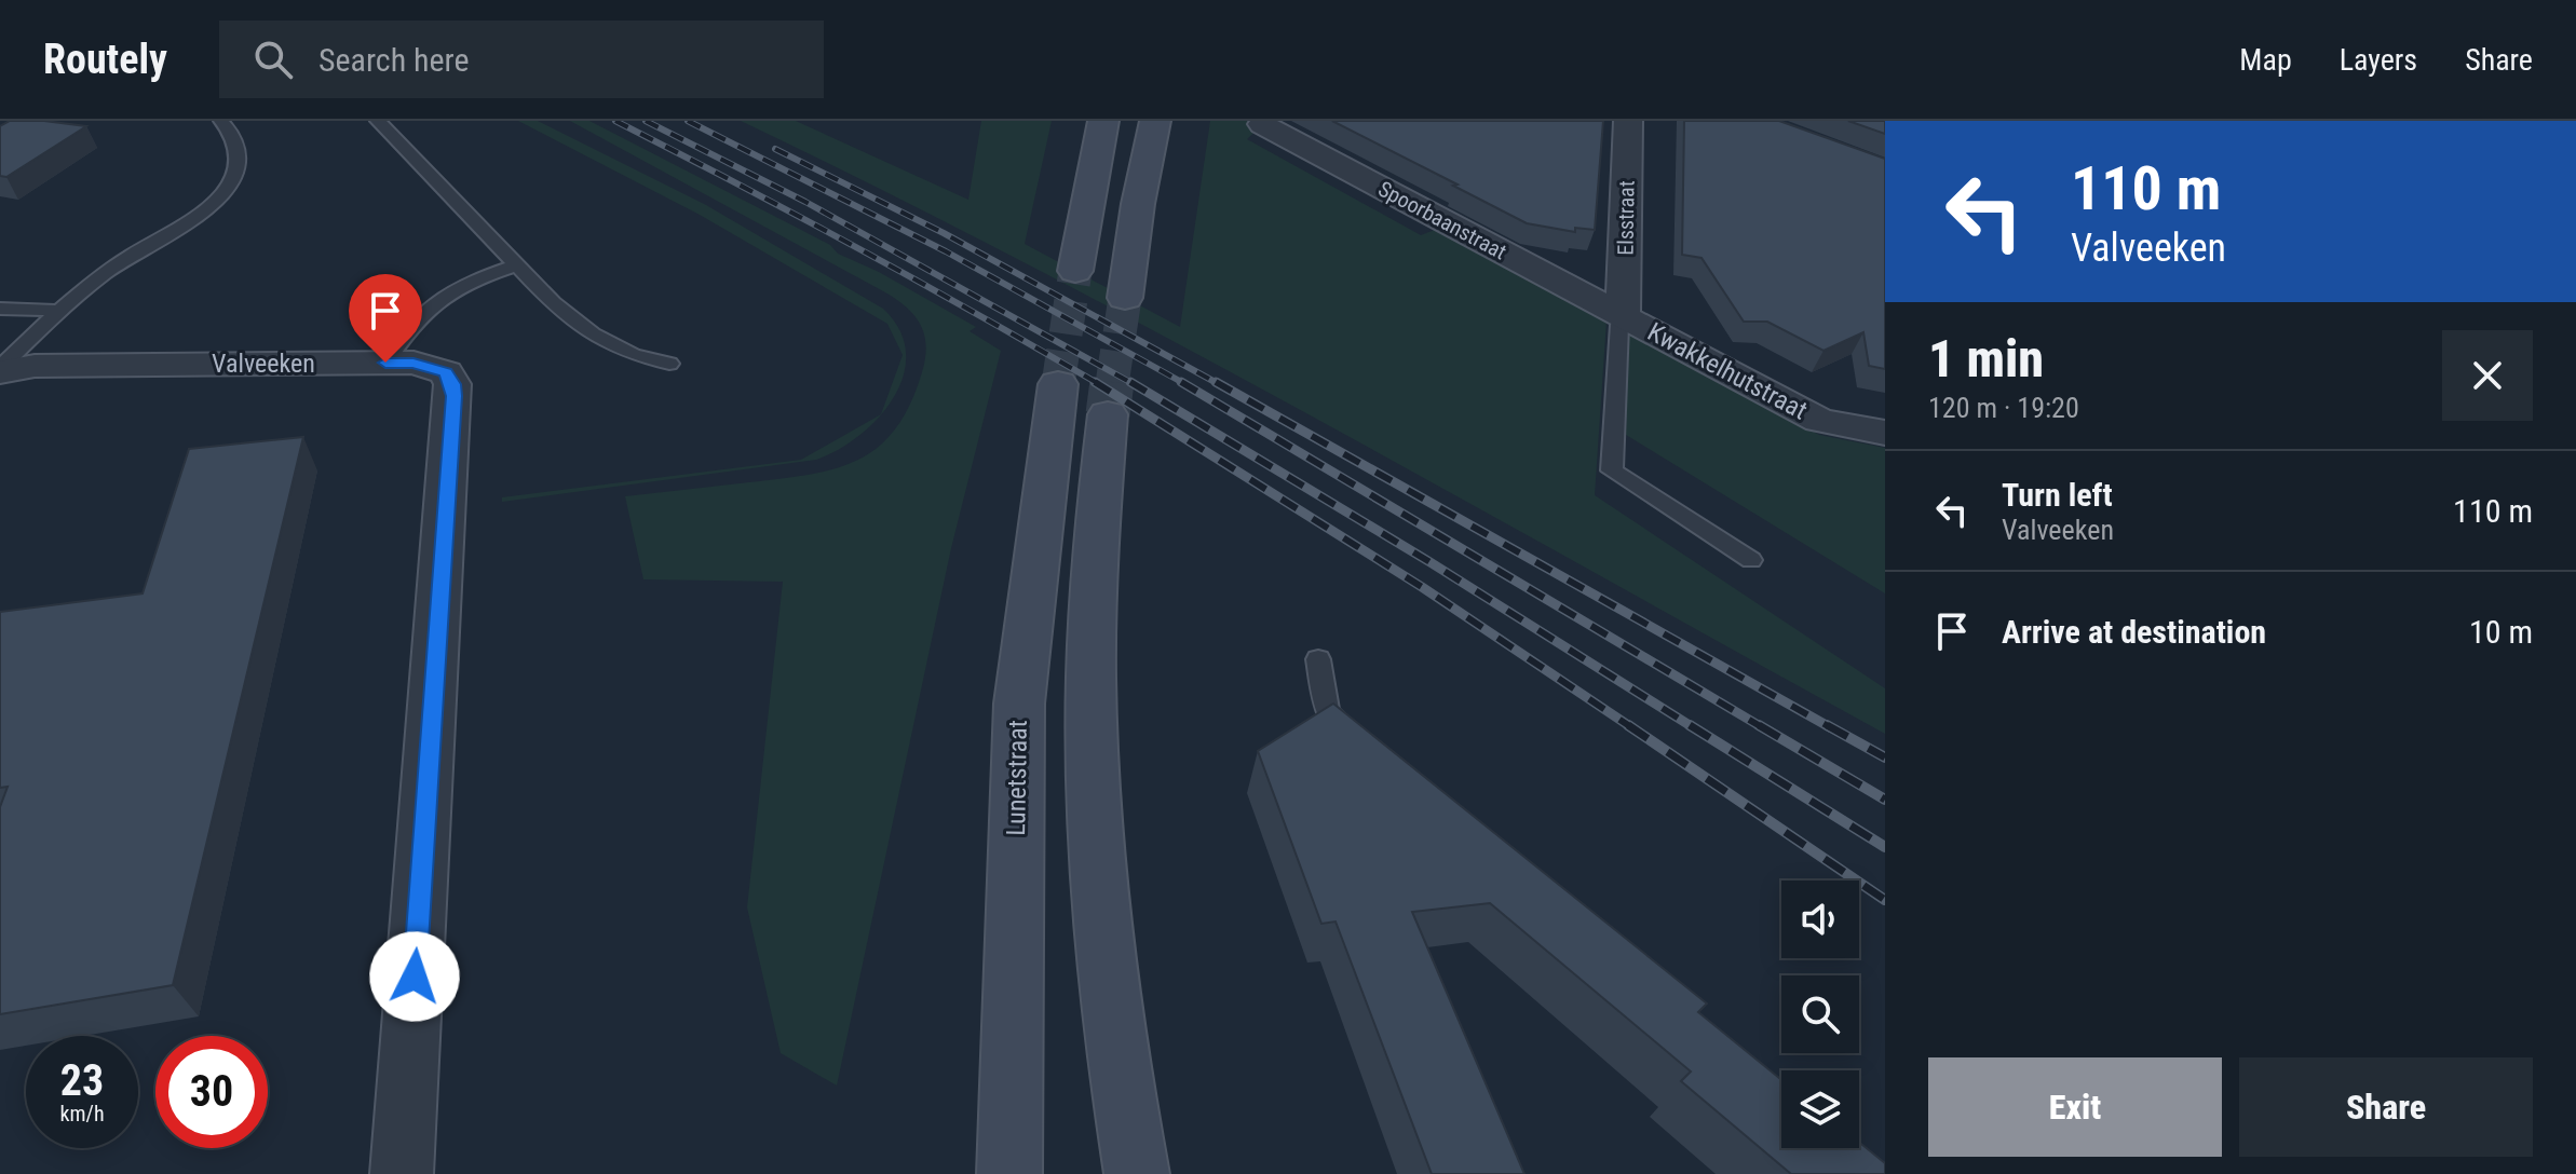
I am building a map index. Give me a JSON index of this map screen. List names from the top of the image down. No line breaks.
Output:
{"streets":{"main road":["Lunetstraat"],"street":["Elsstraat","Spoorbaanstraat","Valveeken","Kwakkelhutstraat"]},"crossings":[["Elsstraat","Spoorbaanstraat"],["Elsstraat","Kwakkelhutstraat"],["Spoorbaanstraat","Kwakkelhutstraat"]],"page":{"header":"Routely","search":"Search here","nav":["Map","Layers","Share"],"turn":["110 m","Valveeken"],"heading":["1 min","120 m · 19:20"],"list":[{"name":"Turn left","note":"Valveeken","value":"110 m"},{"name":"Arrive at destination","value":"10 m"}],"speed":"23 km/h","limit":"30","buttons":["Exit","Share"]}}
